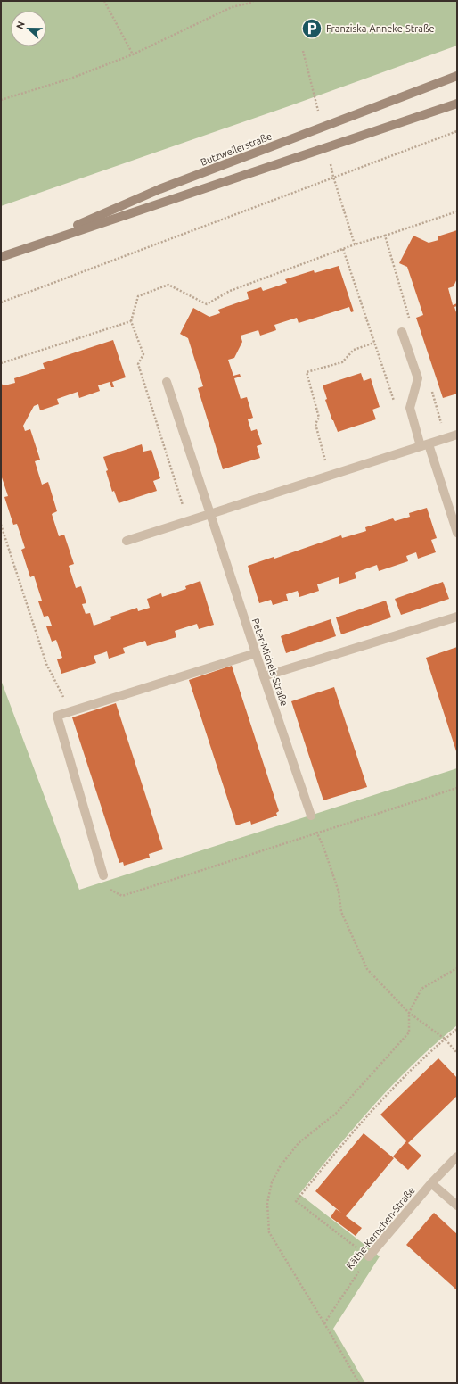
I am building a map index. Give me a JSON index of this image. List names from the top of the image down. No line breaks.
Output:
{"streets":{"main road":["Butzweilerstraße"],"street":["Peter-Michels-Straße","Käthe-Kernchen-Straße"]},"places":{"parking":["Franziska-Anneke-Straße"]},"north":"left"}
